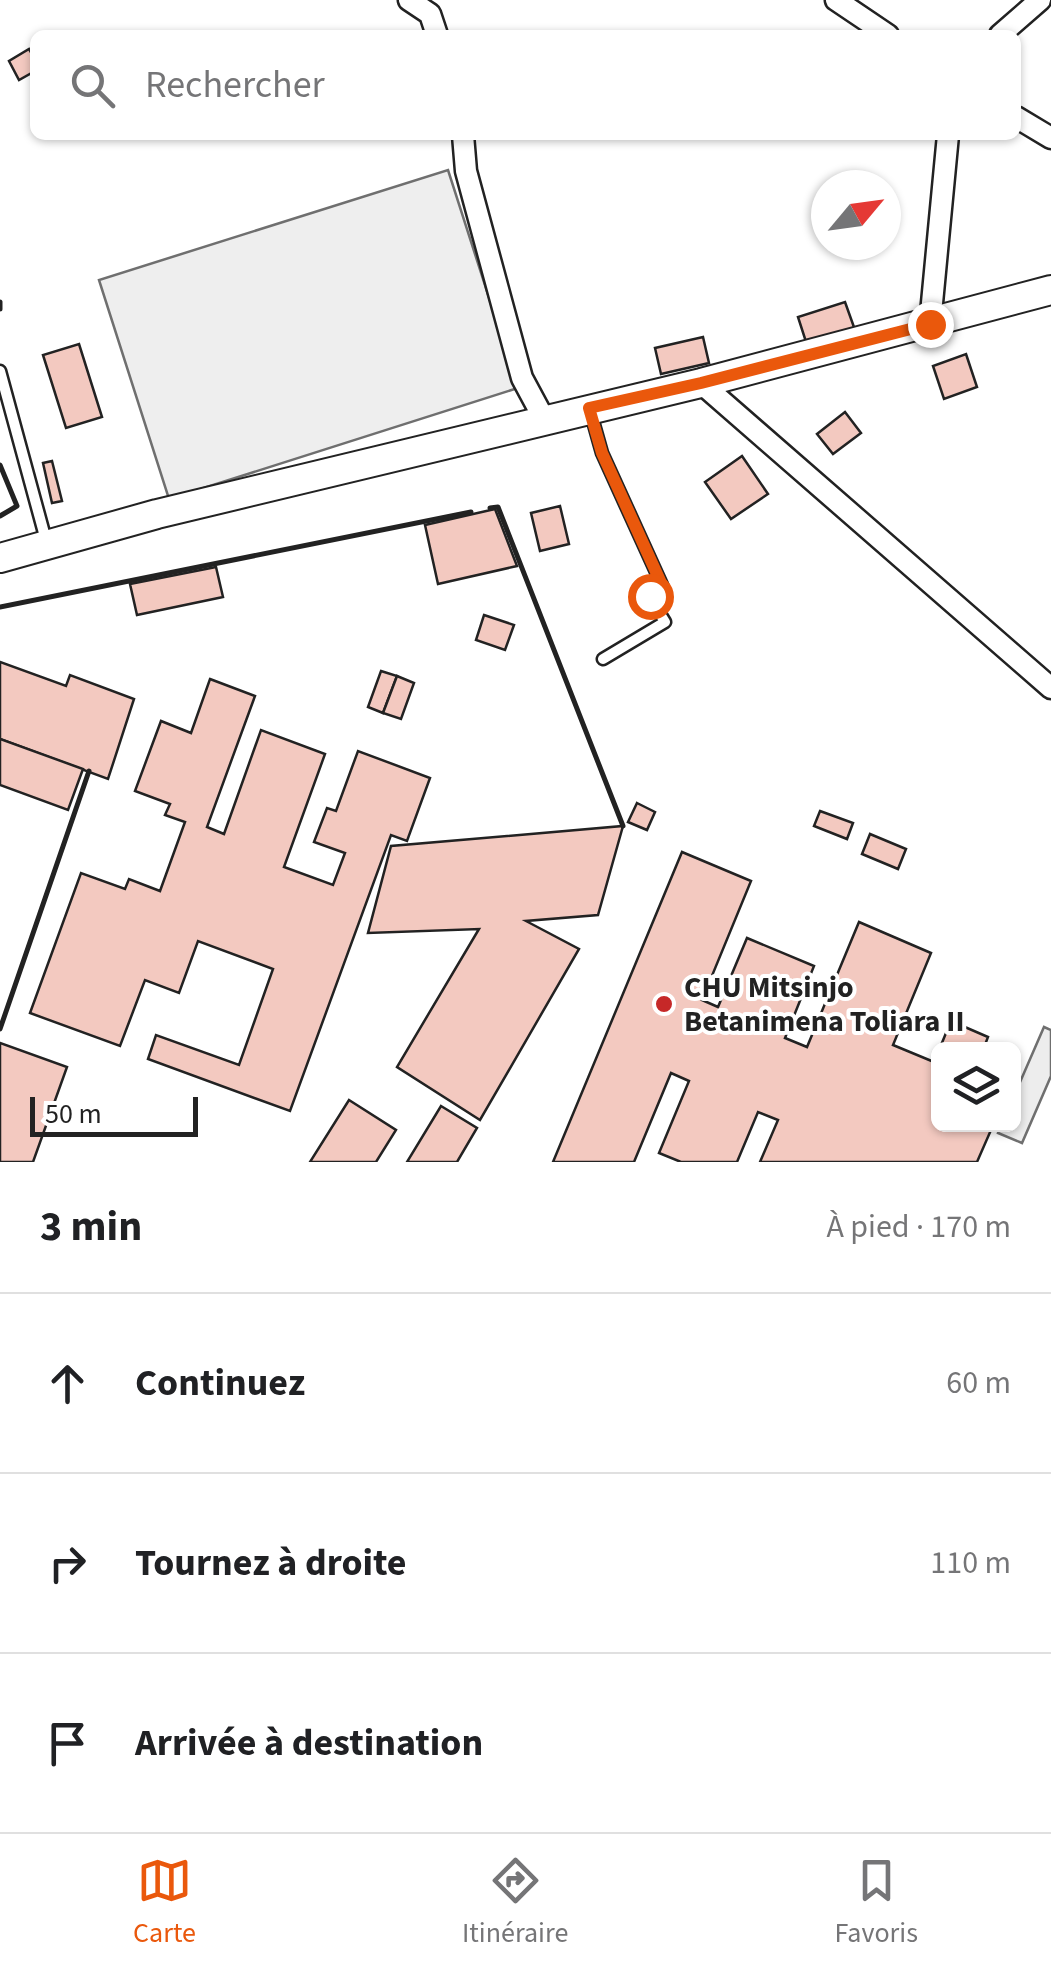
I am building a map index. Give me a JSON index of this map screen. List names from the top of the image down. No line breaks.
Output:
{"places":["CHU Mitsinjo Betanimena Toliara II"],"scale_bar":"50 m","north":"top right","page":{"search":"Rechercher","scale":"50 m","heading":["3 min","À pied · 170 m"],"list":[["Continuez","60 m"],["Tournez à droite","110 m"],"Arrivée à destination"],"nav":["Carte","Itinéraire","Favoris"]}}
